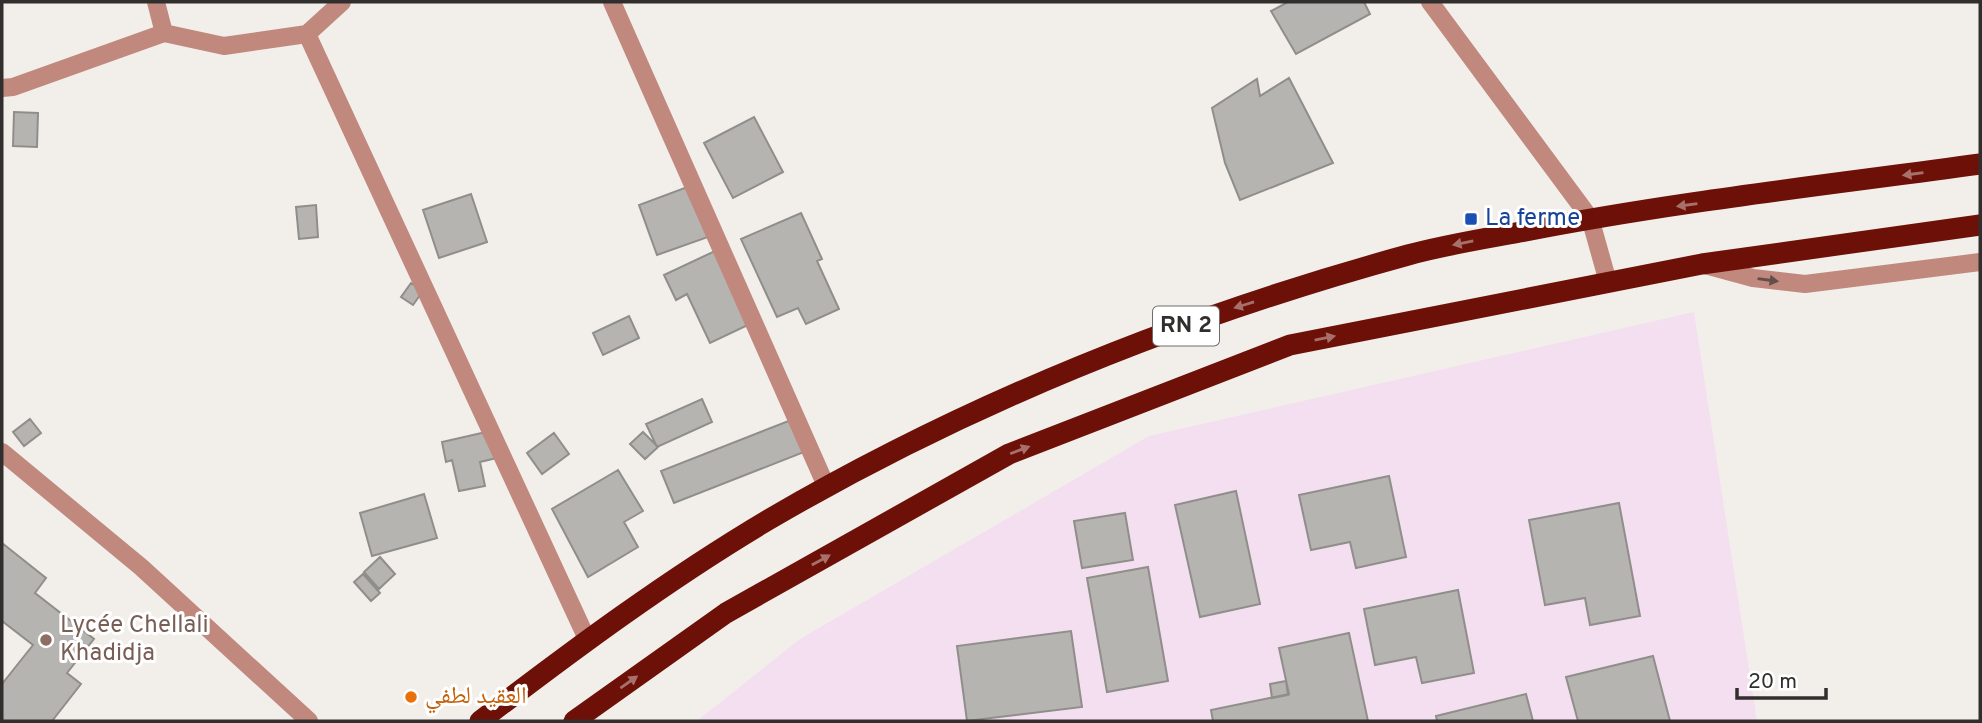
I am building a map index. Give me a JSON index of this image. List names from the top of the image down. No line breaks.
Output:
{"streets":{"highway":["RN 2"]},"places":{"transit":["La ferme"],"other":["Lycée Chellali Khadidja","العقيد لطفي"]},"scale_bar":"20 m"}
